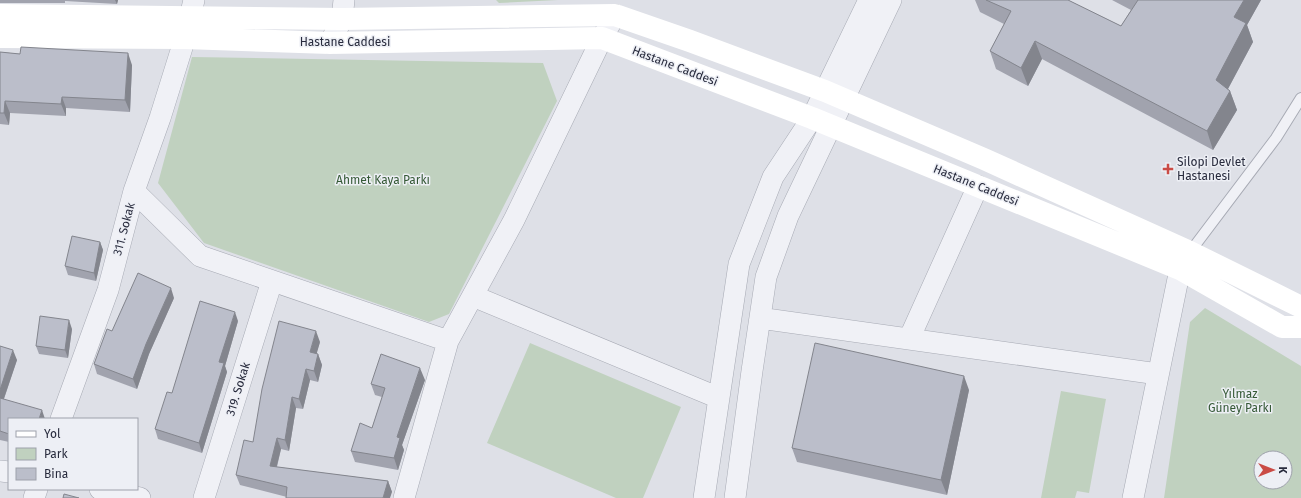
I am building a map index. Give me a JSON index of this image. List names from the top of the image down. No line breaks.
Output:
{"streets":{"main road":["Hastane Caddesi"],"street":["311. Sokak","319. Sokak"]},"crossings":[["Hastane Caddesi","311. Sokak"]],"parks":["Ahmet Kaya Parkı","Yılmaz Güney Parkı"],"places":{"health":["Silopi Devlet Hastanesi"]},"legend":["Yol","Park","Bina"],"north":"right"}
